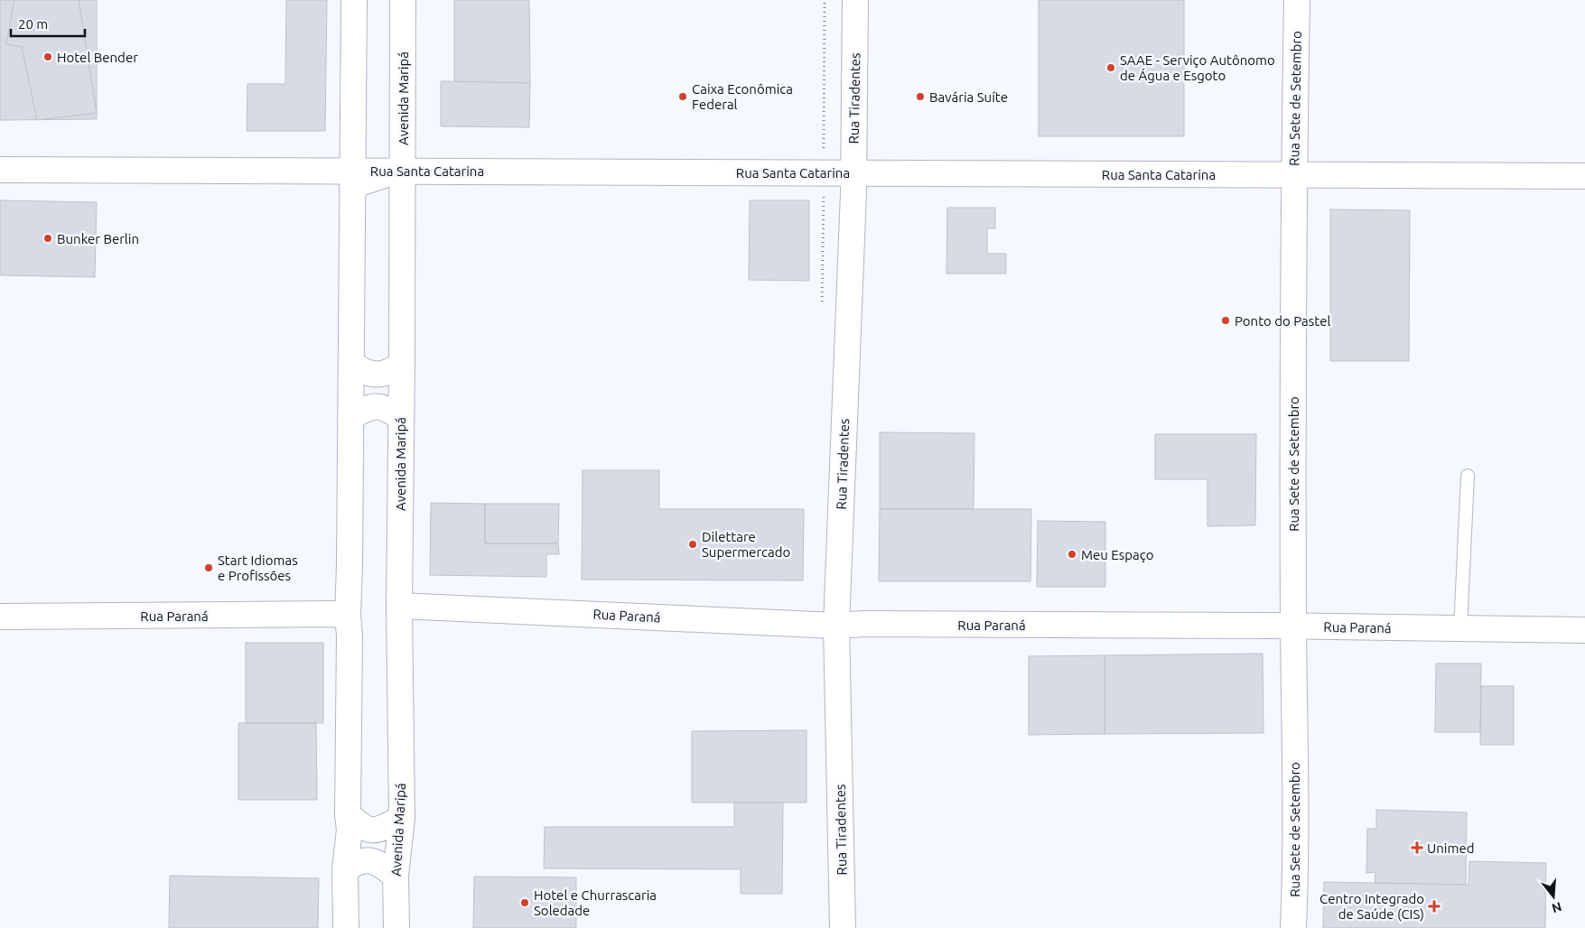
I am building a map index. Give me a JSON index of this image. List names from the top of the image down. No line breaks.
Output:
{"streets":{"street":["Avenida Maripá","Rua Tiradentes","Rua Sete de Setembro","Rua Santa Catarina","Rua Paraná"]},"crossings":[["Avenida Maripá","Rua Santa Catarina"],["Avenida Maripá","Rua Paraná"],["Rua Tiradentes","Rua Santa Catarina"],["Rua Tiradentes","Rua Paraná"],["Rua Sete de Setembro","Rua Santa Catarina"],["Rua Sete de Setembro","Rua Paraná"]],"places":{"other":["Hotel Bender","SAAE - Serviço Autônomo de Água e Esgoto","Caixa Econômica Federal","Bavária Suíte","Bunker Berlin","Ponto do Pastel","Dilettare Supermercado","Meu Espaço","Start Idiomas e Profissões","Hotel e Churrascaria Soledade"],"health":["Unimed","Centro Integrado de Saúde (CIS)"]},"scale_bar":"20 m","north":"bottom"}
